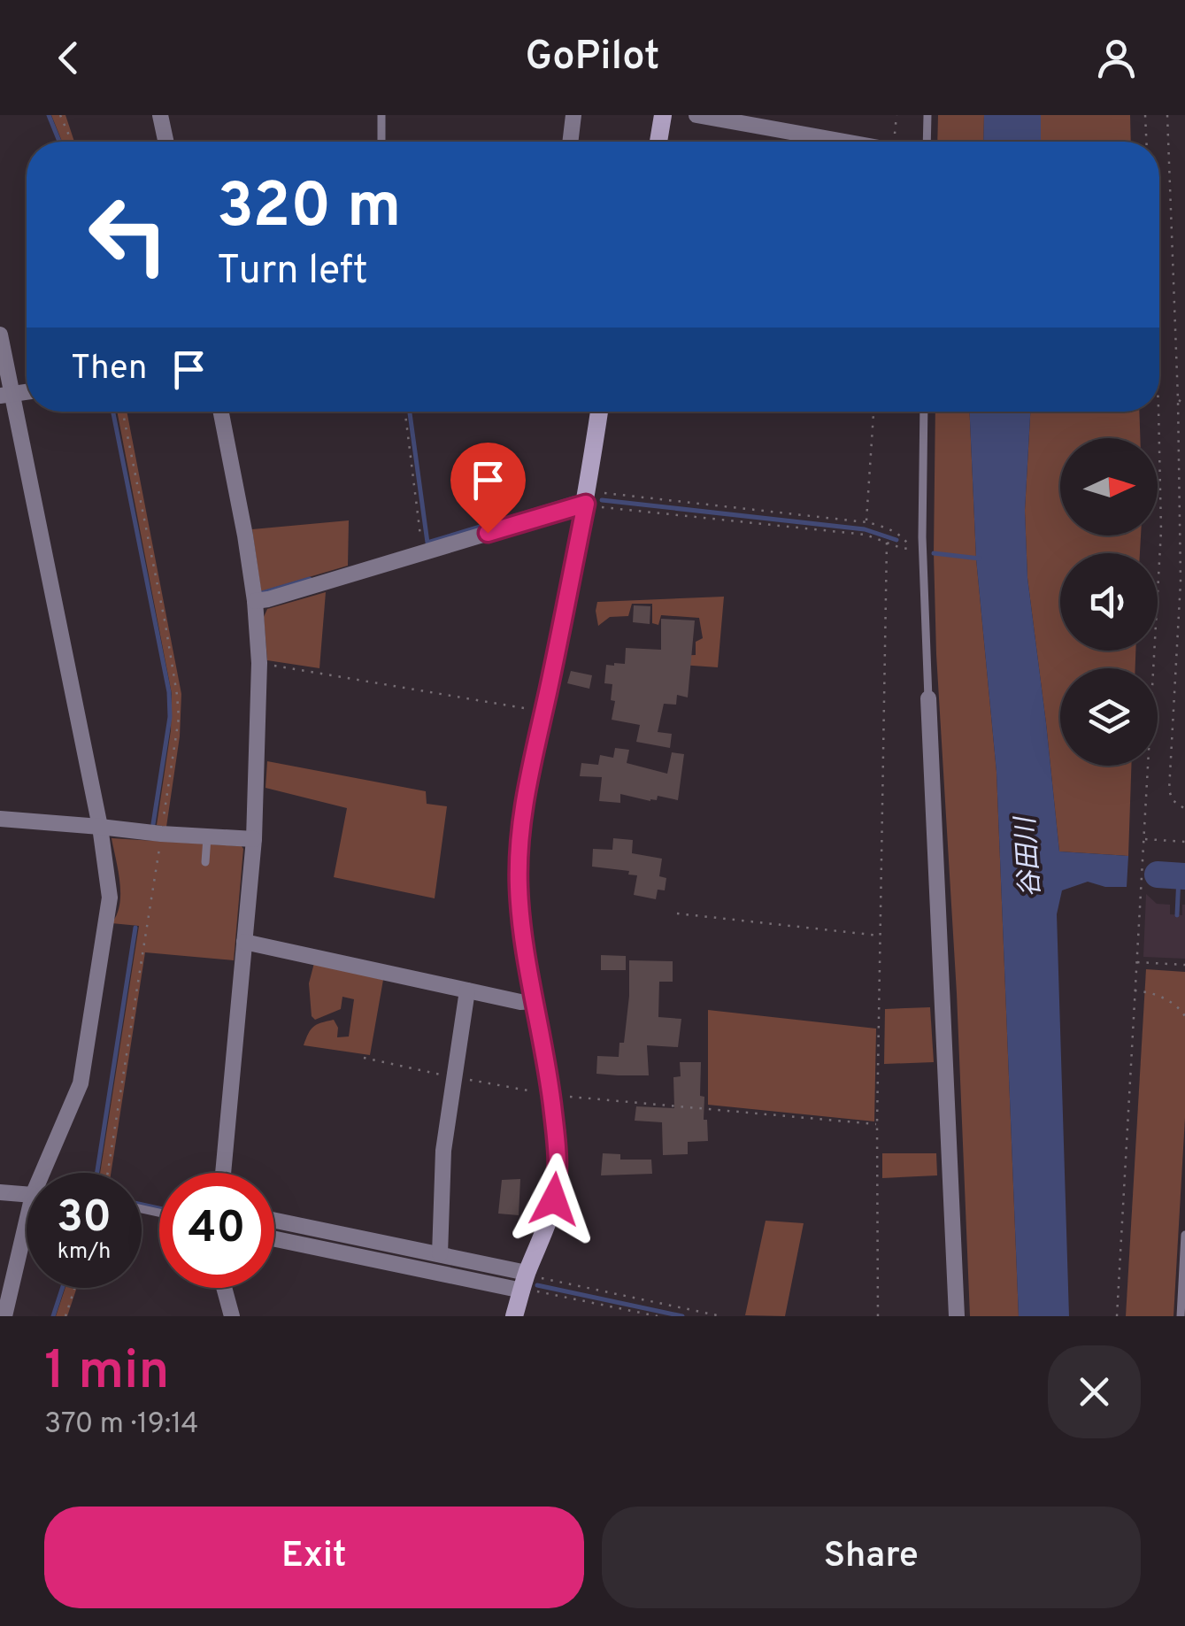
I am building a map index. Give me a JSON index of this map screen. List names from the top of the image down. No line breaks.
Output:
{"water":["谷田川"],"north":"right","page":{"header":"GoPilot","turn":["320 m","Turn left"],"then":"Then","speed":"30 km/h","limit":"40","heading":["1 min","370 m · 19:14"],"buttons":["Exit","Share"]}}
